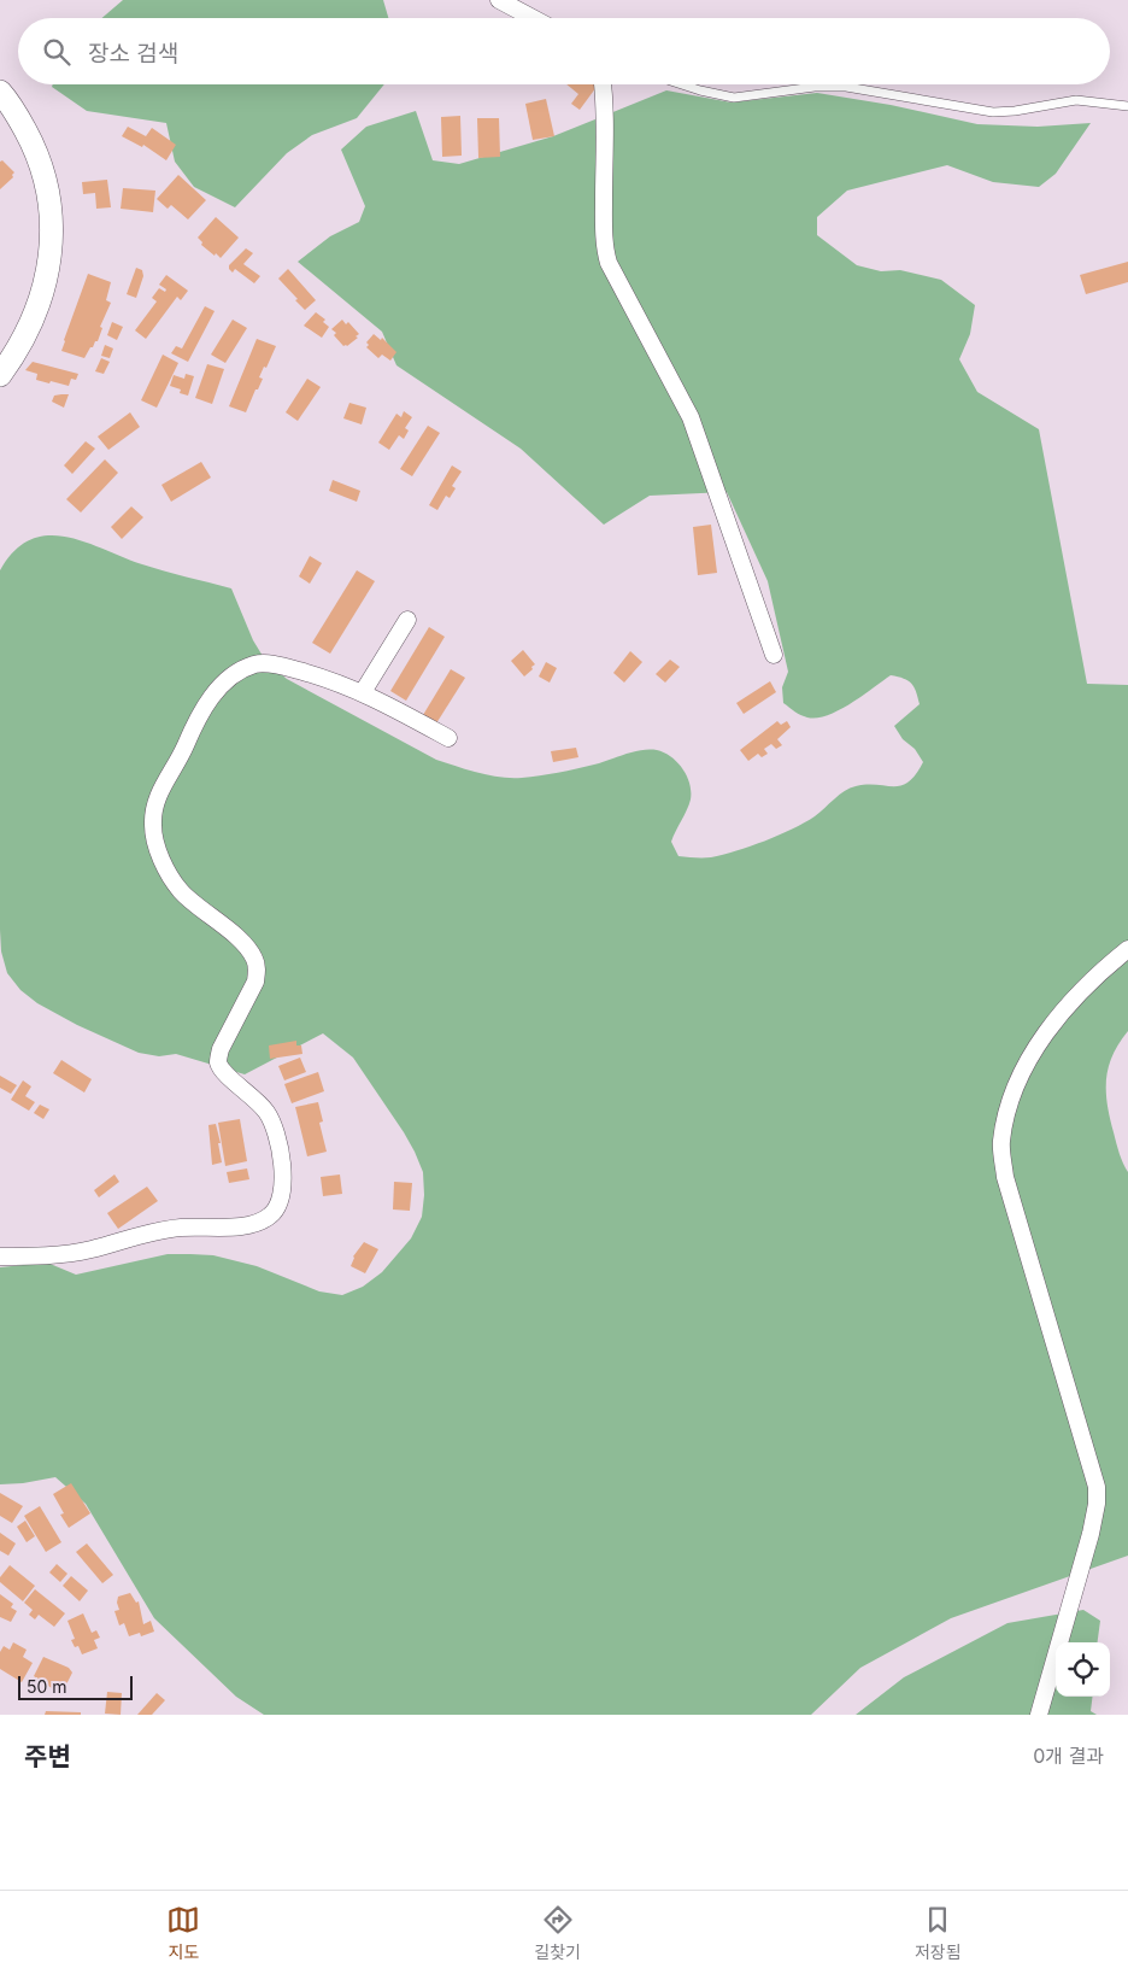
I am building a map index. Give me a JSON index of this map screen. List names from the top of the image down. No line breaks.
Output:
{"scale_bar":"50 m","page":{"search":"장소 검색","scale":"50 m","heading":["주변","0개 결과"],"nav":["지도","길찾기","저장됨"]}}
